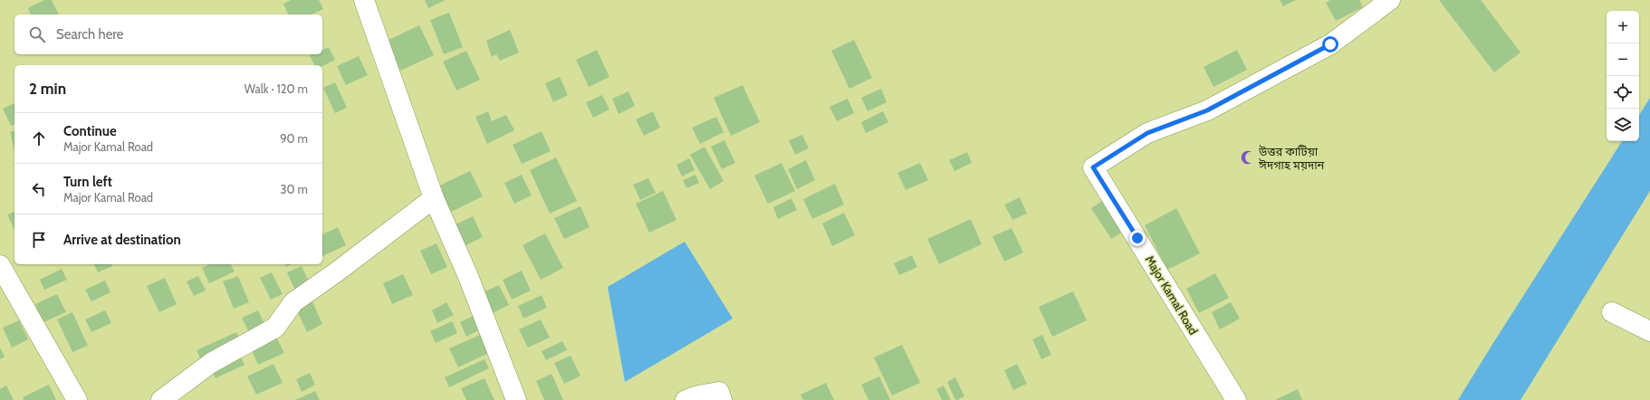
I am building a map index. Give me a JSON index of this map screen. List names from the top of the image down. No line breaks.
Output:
{"streets":{"street":["Major Kamal Road"]},"places":{"mosque":["উত্তর কাটিয়া ঈদগাহ ময়দান"]},"page":{"map_buttons":["+","−"],"search":"Search here","heading":["2 min","Walk · 120 m"],"list":[["Continue","Major Kamal Road","90 m"],["Turn left","Major Kamal Road","30 m"],"Arrive at destination"]}}
